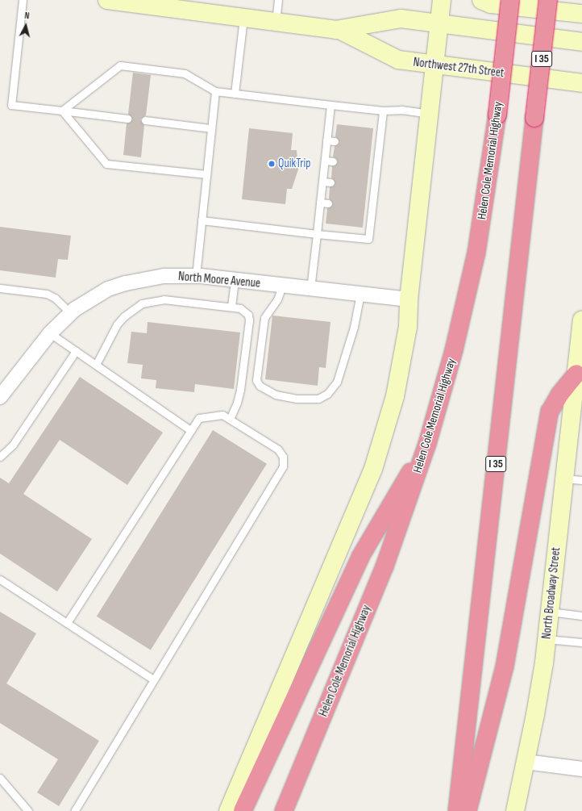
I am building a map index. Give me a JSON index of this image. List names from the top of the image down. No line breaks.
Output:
{"streets":{"highway":["I 35","Helen Cole Memorial Highway"],"main road":["Northwest 27th Street","North Broadway Street"],"street":["North Moore Avenue"]},"places":["QuikTrip"],"north":"top"}
